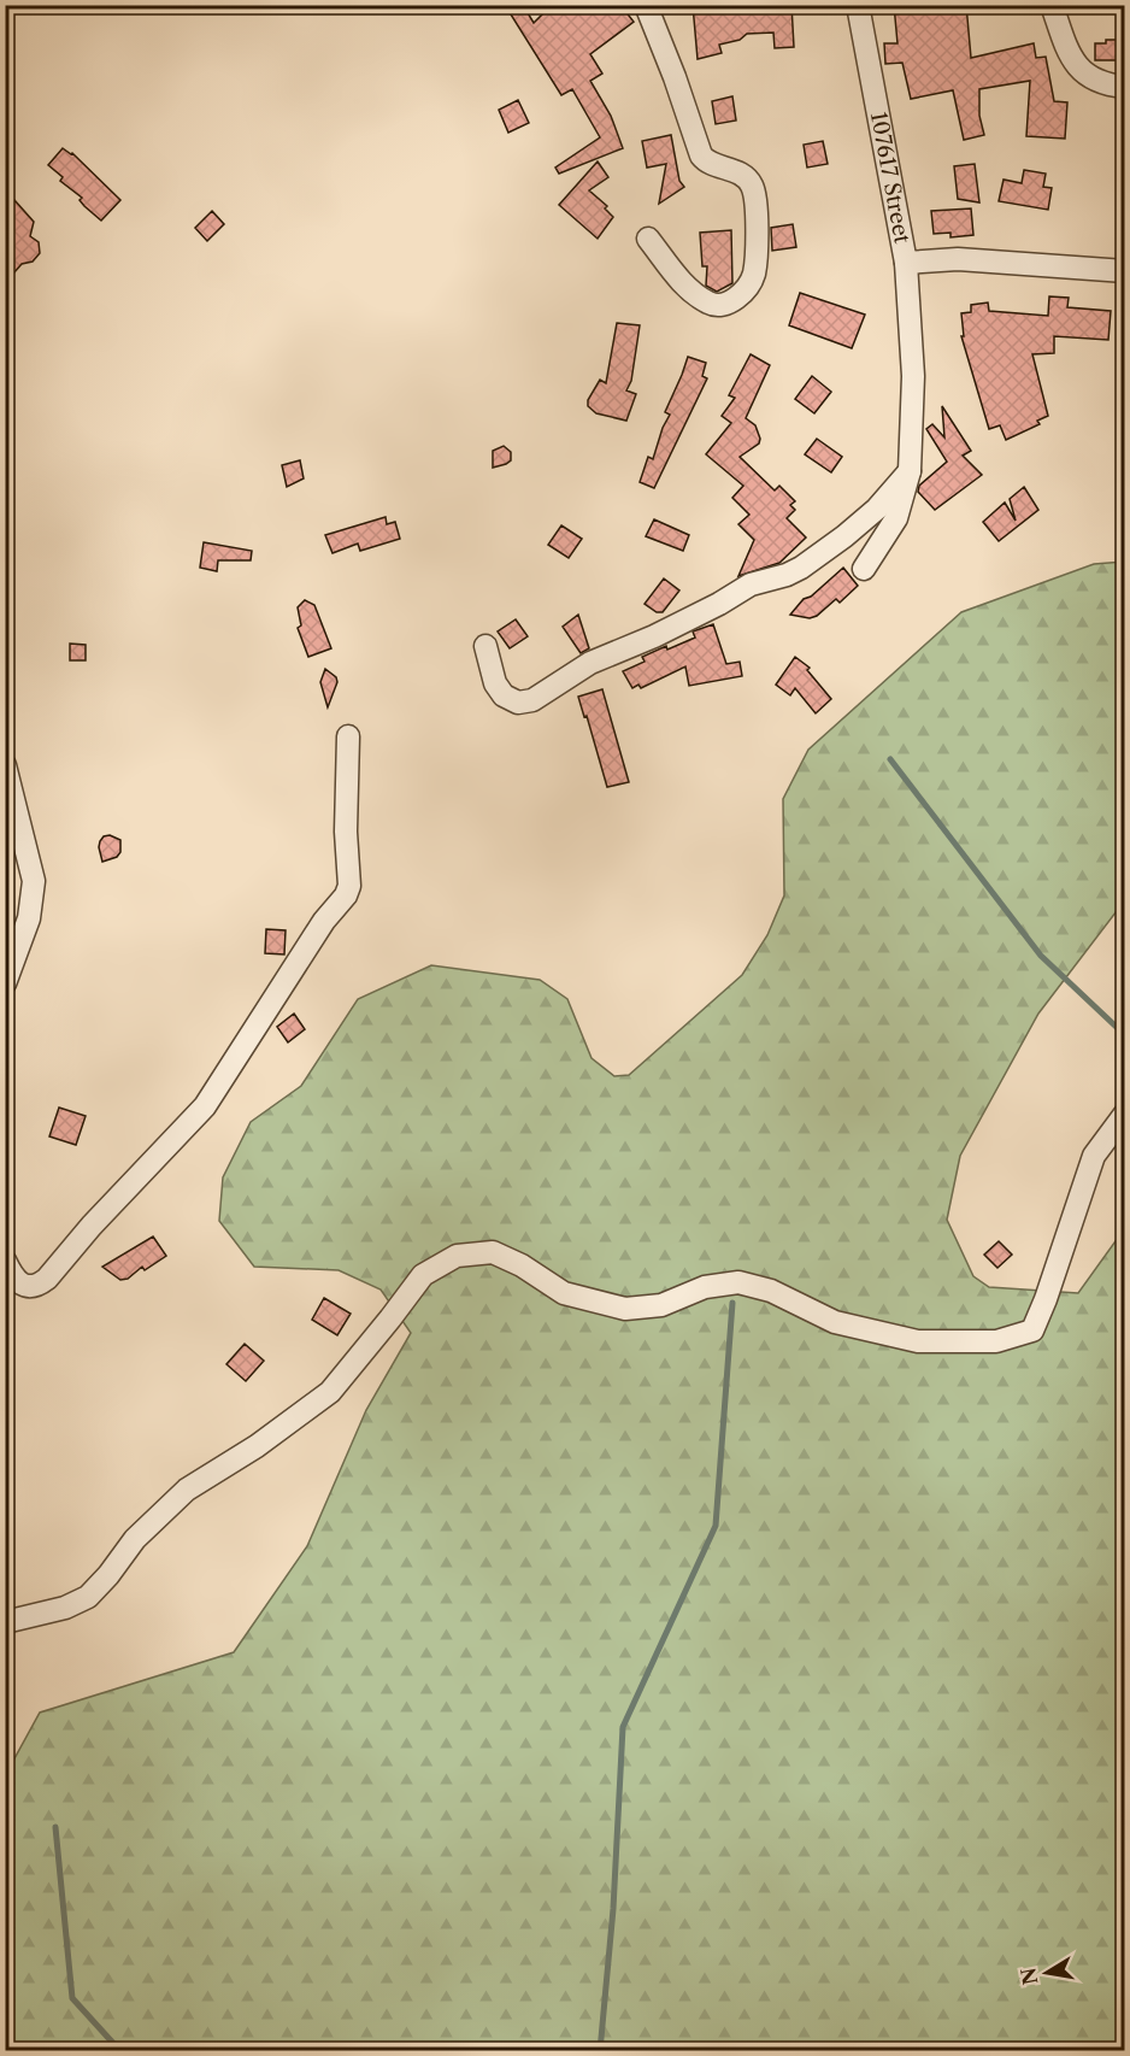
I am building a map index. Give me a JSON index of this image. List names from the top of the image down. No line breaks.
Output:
{"streets":{"street":["107617 Street"]},"north":"left"}
